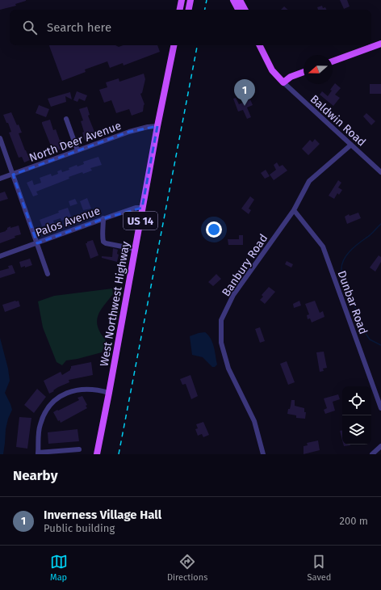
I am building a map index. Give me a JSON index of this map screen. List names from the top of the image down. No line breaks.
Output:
{"streets":{"main road":["US 14","West Northwest Highway"],"street":["Baldwin Road","North Deer Avenue","Palos Avenue","Banbury Road","Dunbar Road"]},"crossings":[["Baldwin Road","Banbury Road"],["North Deer Avenue","West Northwest Highway"],["Palos Avenue","West Northwest Highway"],["Banbury Road","Dunbar Road"]],"north":"left","page":{"search":"Search here","pins":"1","heading":"Nearby","list":[{"mark":"1","name":"Inverness Village Hall","note":"Public building","value":"200 m"}],"nav":["Map","Directions","Saved"]}}
